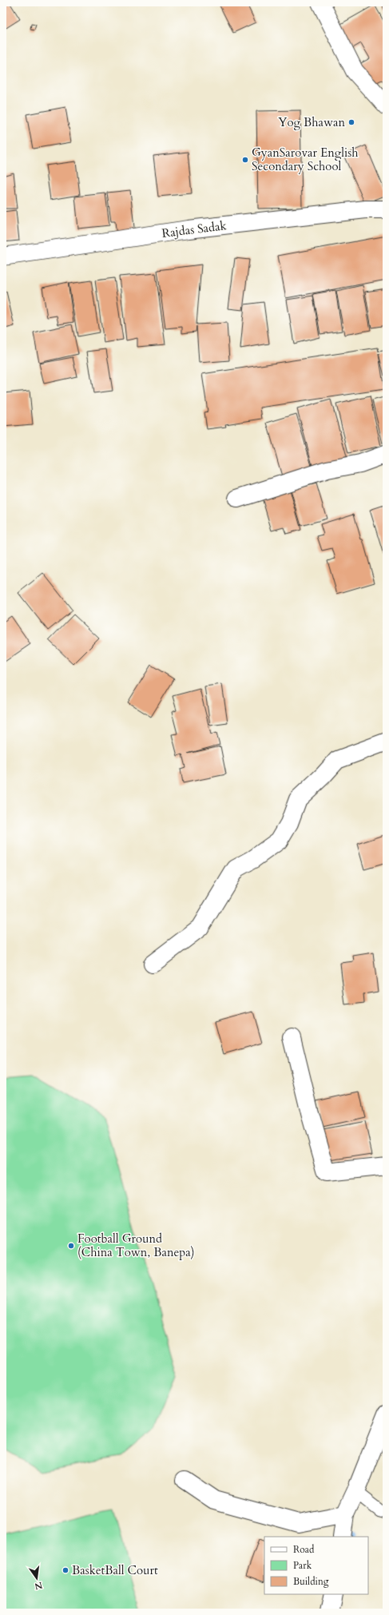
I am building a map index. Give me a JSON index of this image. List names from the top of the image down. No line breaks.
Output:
{"streets":{"street":["Rajdas Sadak"]},"places":["Yog Bhawan","GyanSarovar English Secondary School","Football Ground (China Town, Banepa)","BasketBall Court"],"legend":["Road","Park","Building"],"north":"bottom"}
